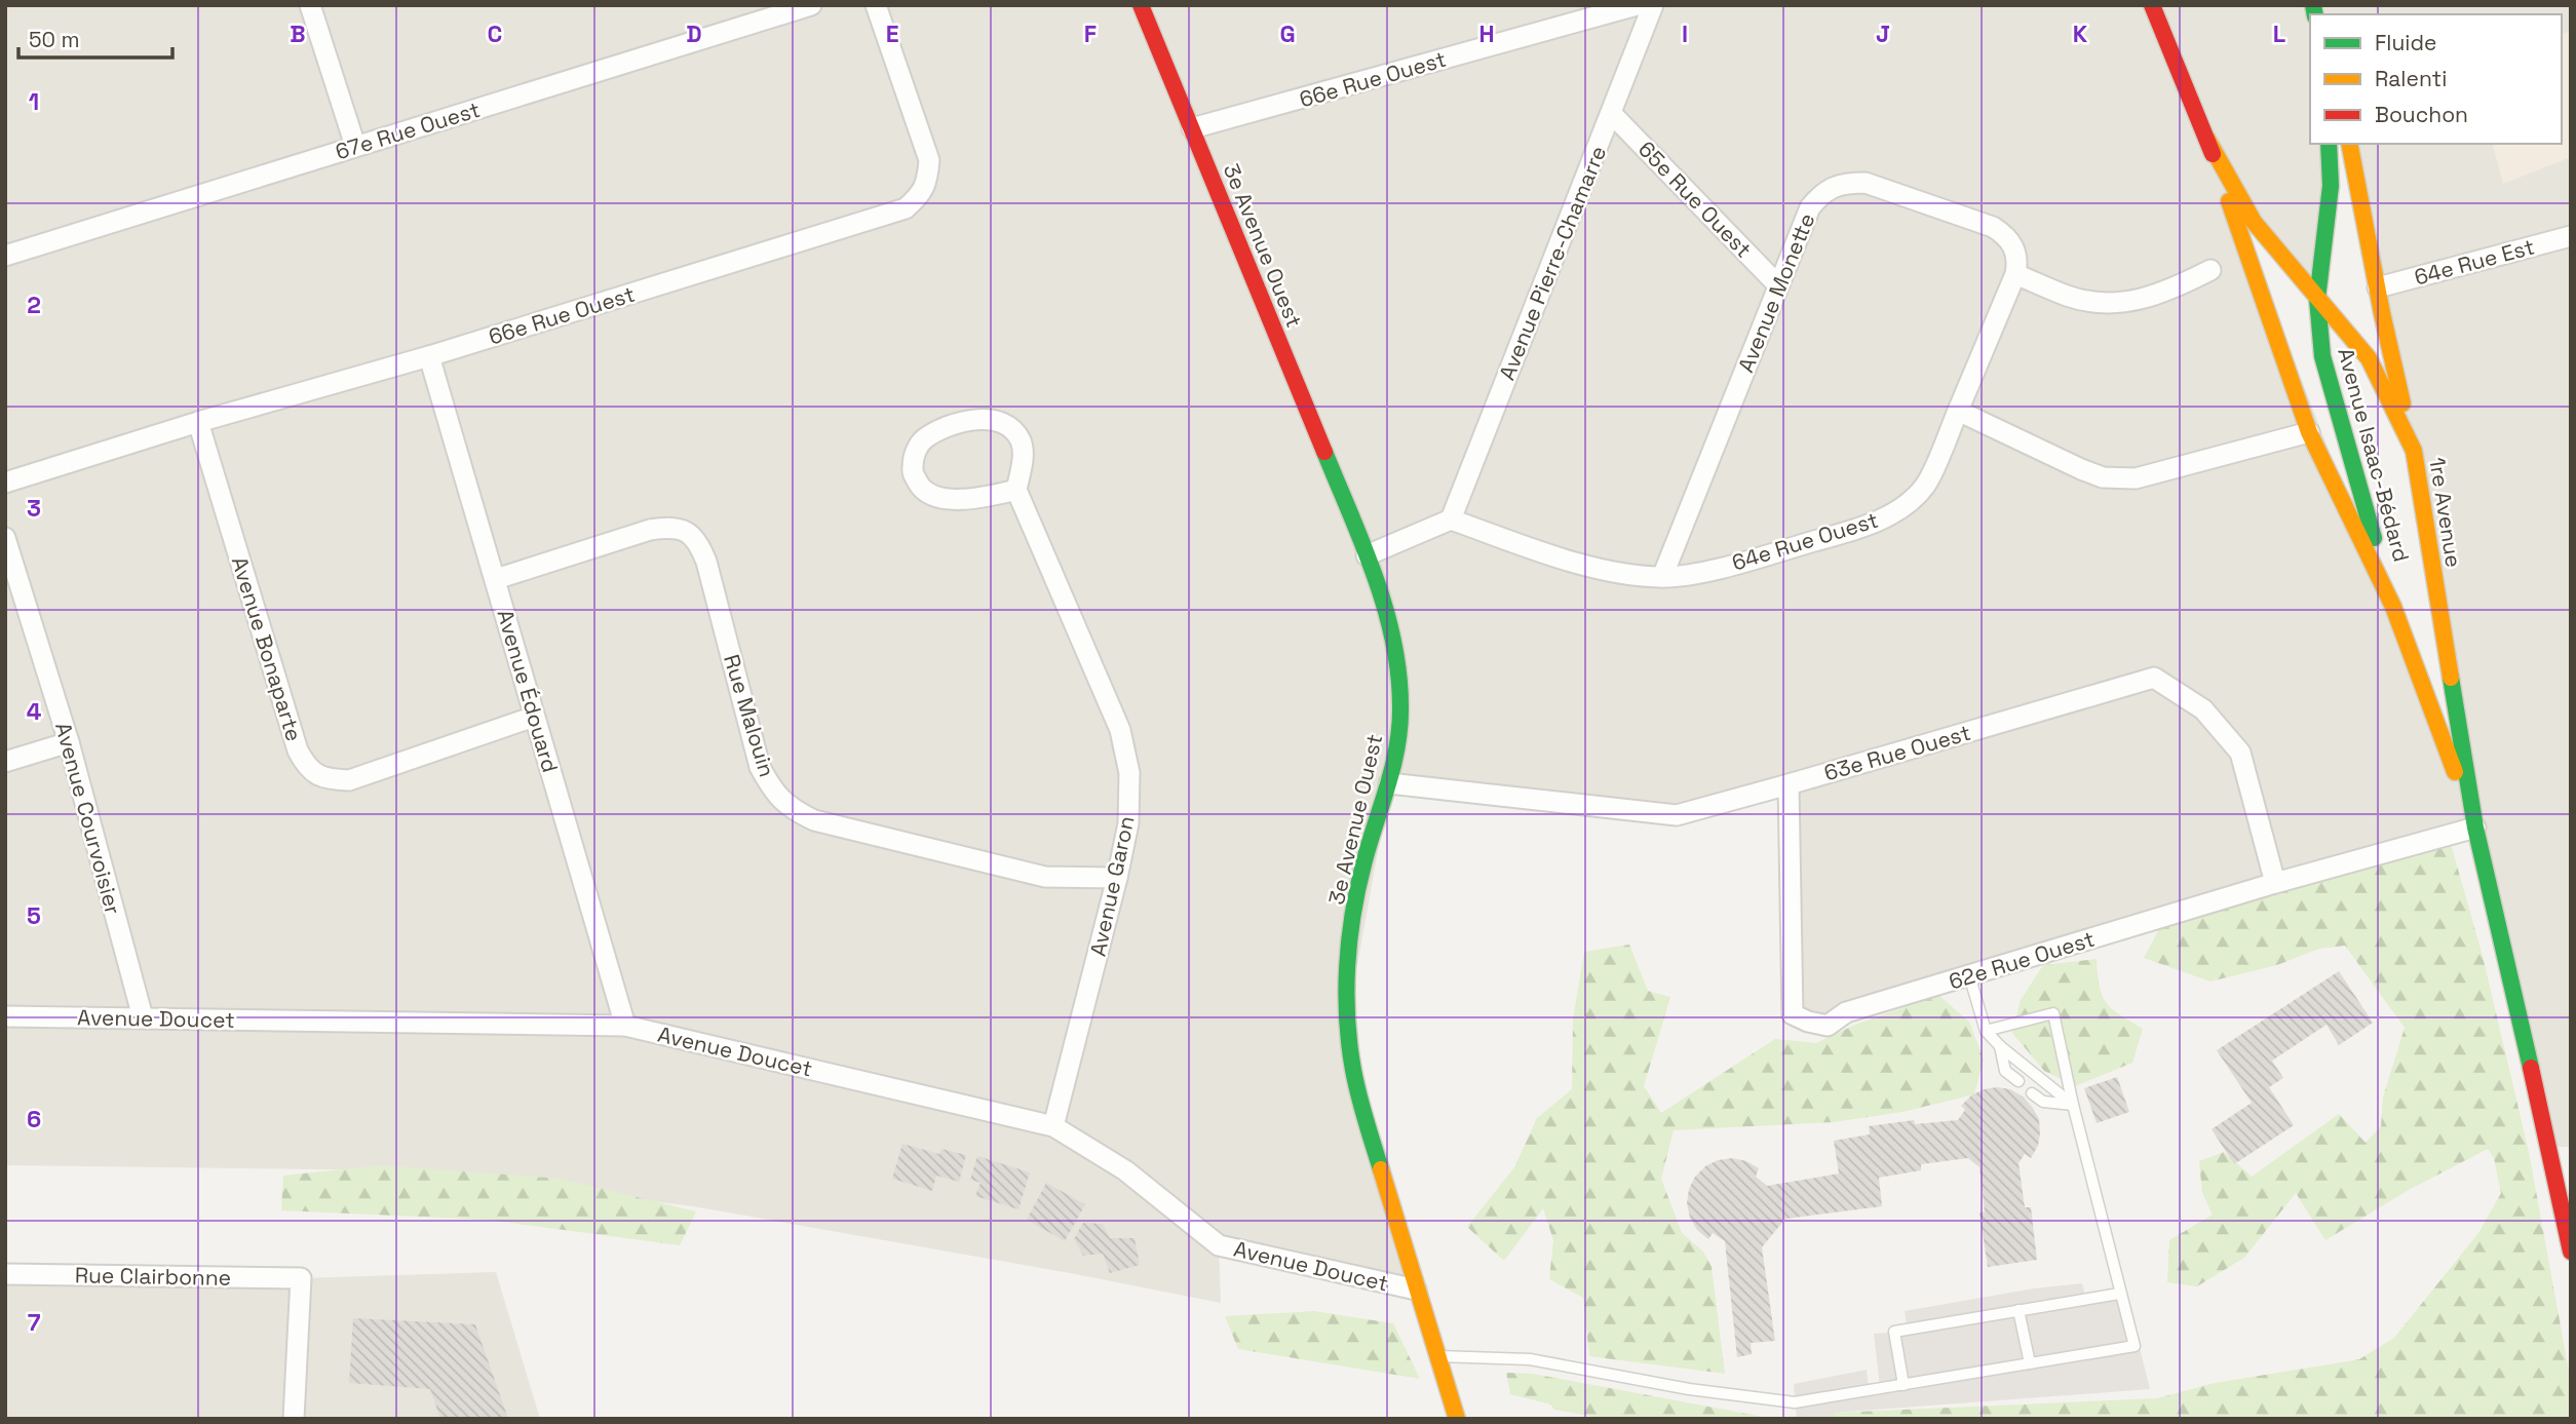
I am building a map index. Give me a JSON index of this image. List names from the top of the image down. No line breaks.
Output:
{"streets":{"street":["66e Rue Ouest","67e Rue Ouest","65e Rue Ouest","3e Avenue Ouest","64e Rue Est","Avenue Pierre-Chamarre","Avenue Monette","Avenue Isaac-Bédard","1re Avenue","64e Rue Ouest","Avenue Bonaparte","Avenue Édouard","Rue Malouin","63e Rue Ouest","Avenue Courvoisier","Avenue Garon","62e Rue Ouest","Avenue Doucet","Rue Clairbonne"]},"crossings":[["66e Rue Ouest","3e Avenue Ouest"],["66e Rue Ouest","Avenue Bonaparte"],["66e Rue Ouest","Avenue Édouard"],["65e Rue Ouest","Avenue Pierre-Chamarre"],["65e Rue Ouest","Avenue Monette"],["3e Avenue Ouest","63e Rue Ouest"],["3e Avenue Ouest","Avenue Doucet"],["64e Rue Est","Avenue Isaac-Bédard"],["Avenue Pierre-Chamarre","64e Rue Ouest"],["Avenue Monette","64e Rue Ouest"],["Avenue Isaac-Bédard","1re Avenue"],["1re Avenue","62e Rue Ouest"],["Avenue Bonaparte","Avenue Édouard"],["Avenue Édouard","Rue Malouin"],["Avenue Édouard","Avenue Doucet"],["Rue Malouin","Avenue Garon"],["63e Rue Ouest","62e Rue Ouest"],["Avenue Courvoisier","Avenue Doucet"],["Avenue Garon","Avenue Doucet"]],"legend":["Fluide","Ralenti","Bouchon"],"scale_bar":"50 m","grid":{"columns":["B","C","D","E","F","G","H","I","J","K","L"],"rows":["1","2","3","4","5","6","7"]}}
